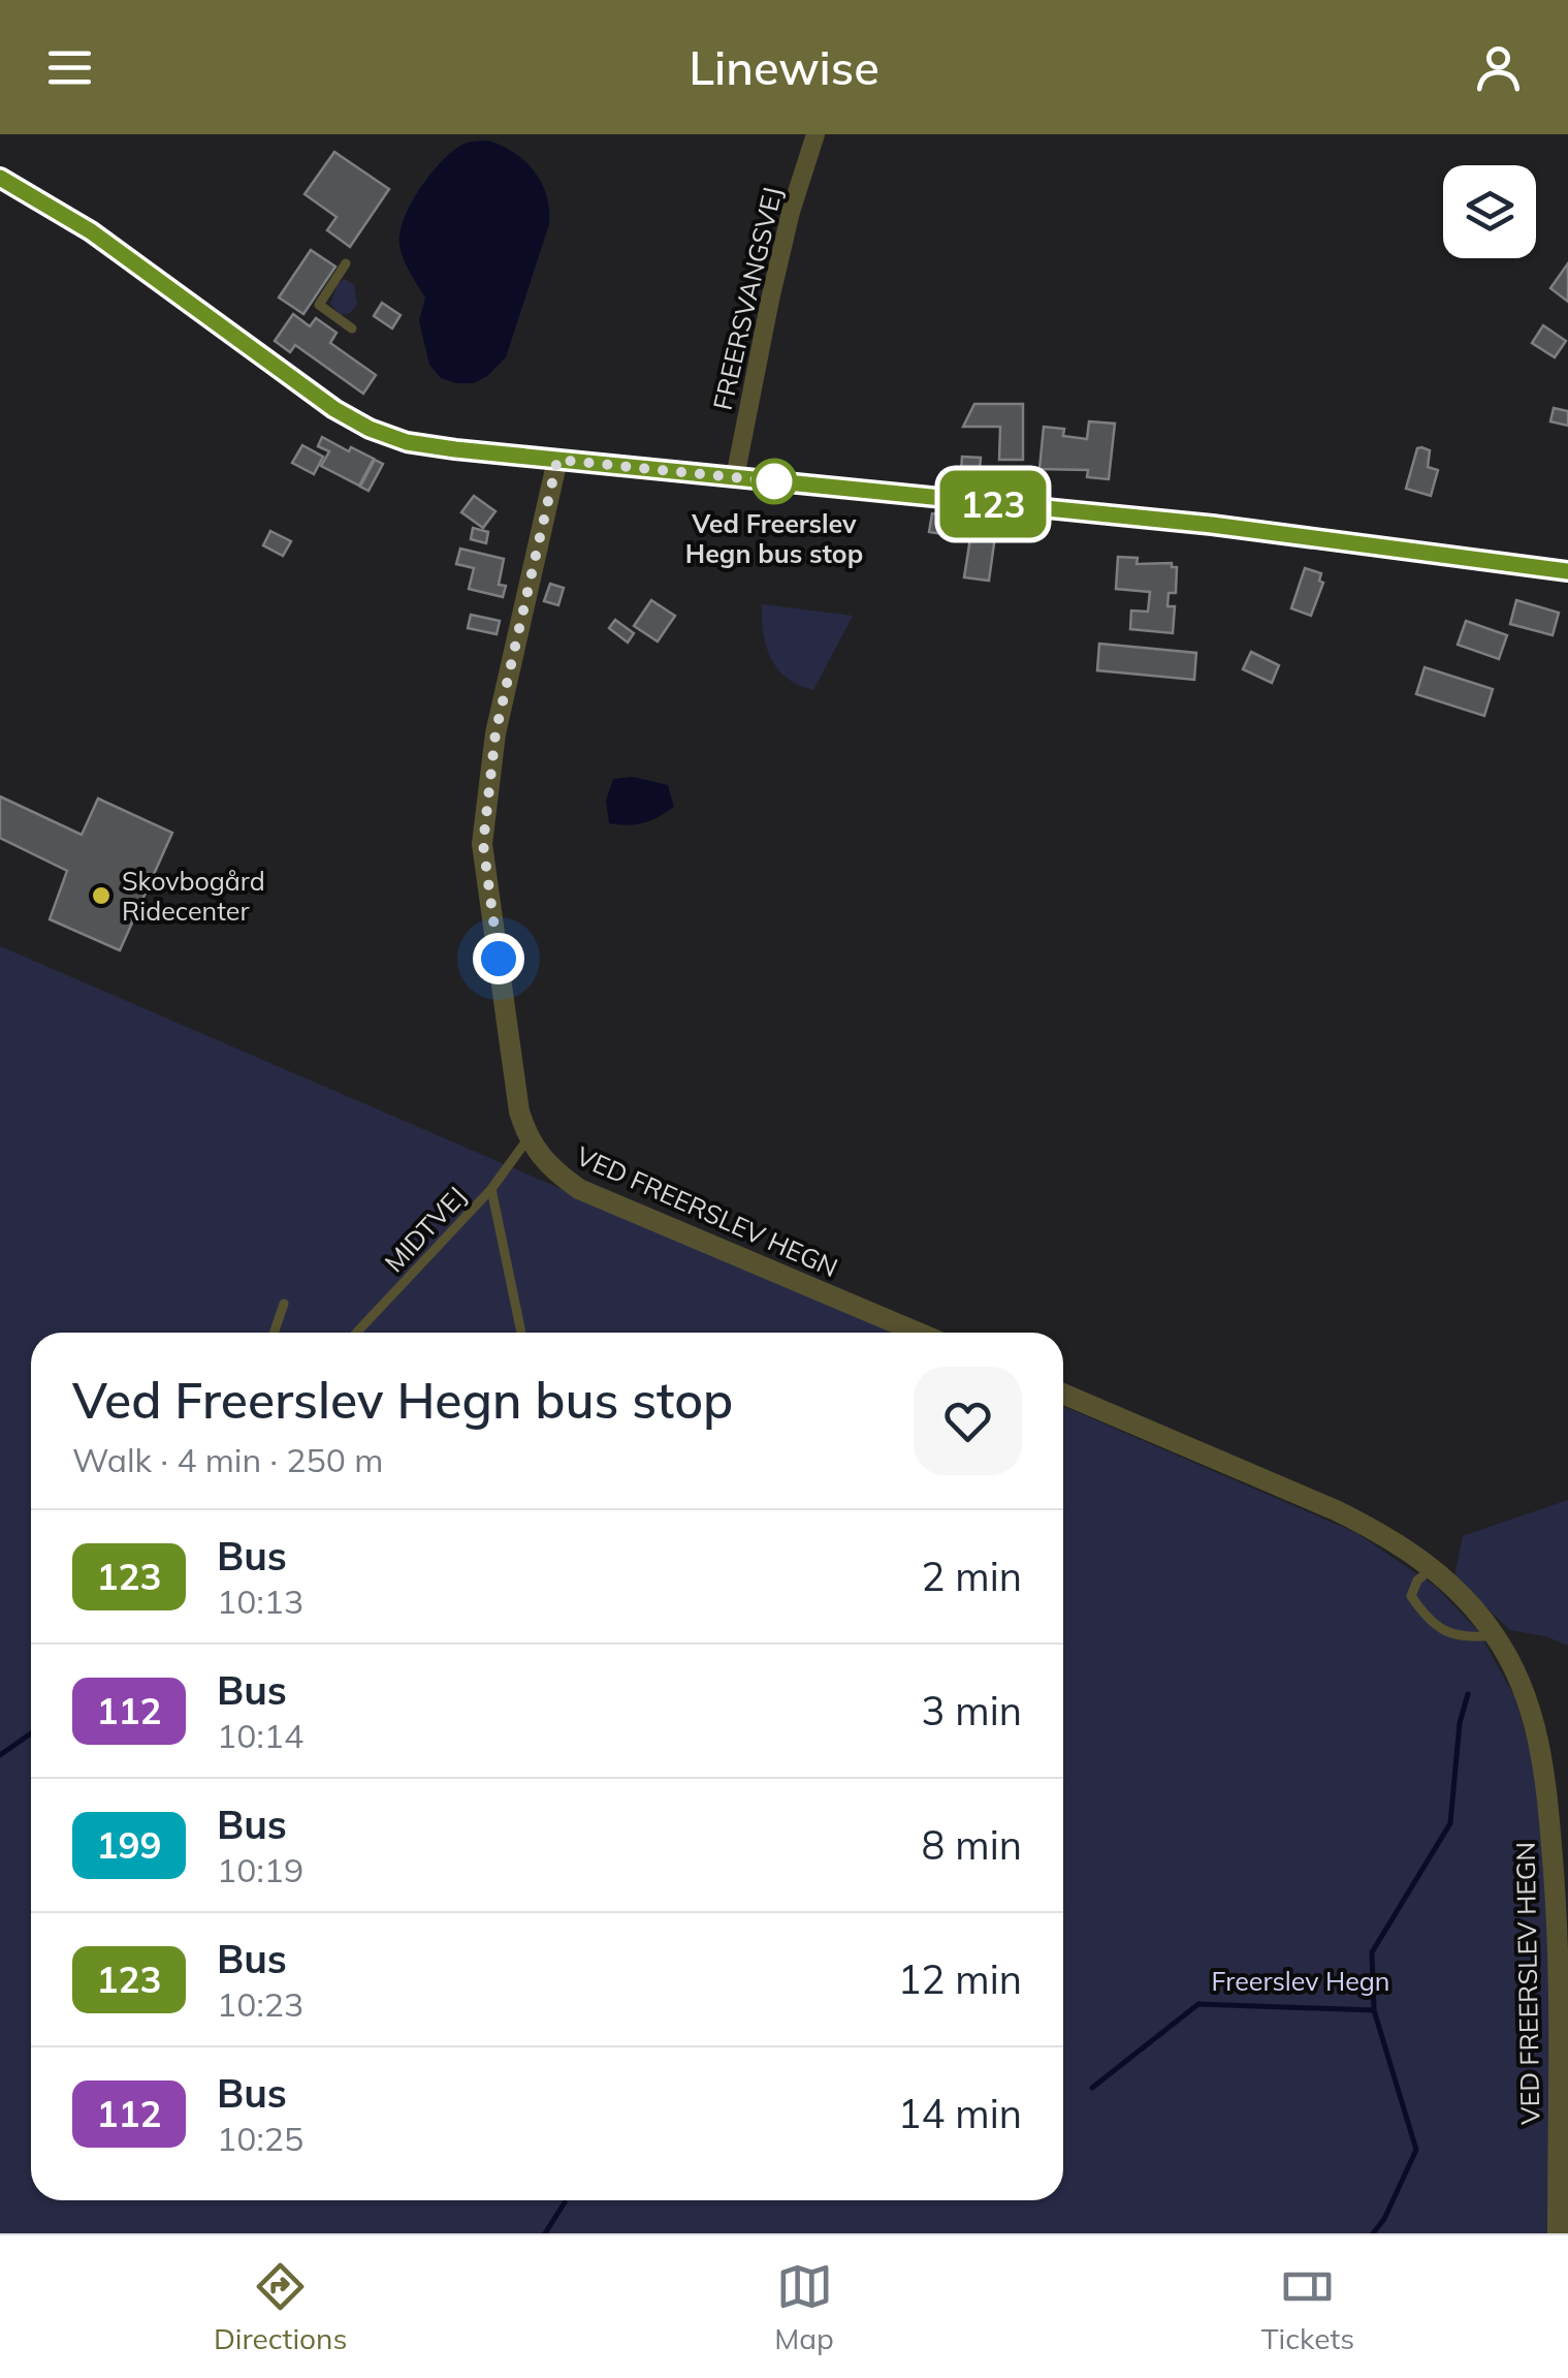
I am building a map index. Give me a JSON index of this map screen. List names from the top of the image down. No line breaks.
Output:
{"streets":{"street":["FREERSVANGSVEJ","VED FREERSLEV HEGN"],"lane":["MIDTVEJ"]},"crossings":[["VED FREERSLEV HEGN","MIDTVEJ"]],"parks":["Freerslev Hegn"],"places":["Ved Freerslev Hegn bus stop","Skovbogård Ridecenter"],"lines":["bus line 123"],"page":{"header":"Linewise","on_map":"123","heading":["Ved Freerslev Hegn bus stop","Walk · 4 min · 250 m"],"list":[{"mark":"123","name":"Bus","note":"10:13","value":"2 min"},{"mark":"112","name":"Bus","note":"10:14","value":"3 min"},{"mark":"199","name":"Bus","note":"10:19","value":"8 min"},{"mark":"123","name":"Bus","note":"10:23","value":"12 min"},{"mark":"112","name":"Bus","note":"10:25","value":"14 min"}],"tabs":["Directions","Map","Tickets"]}}
